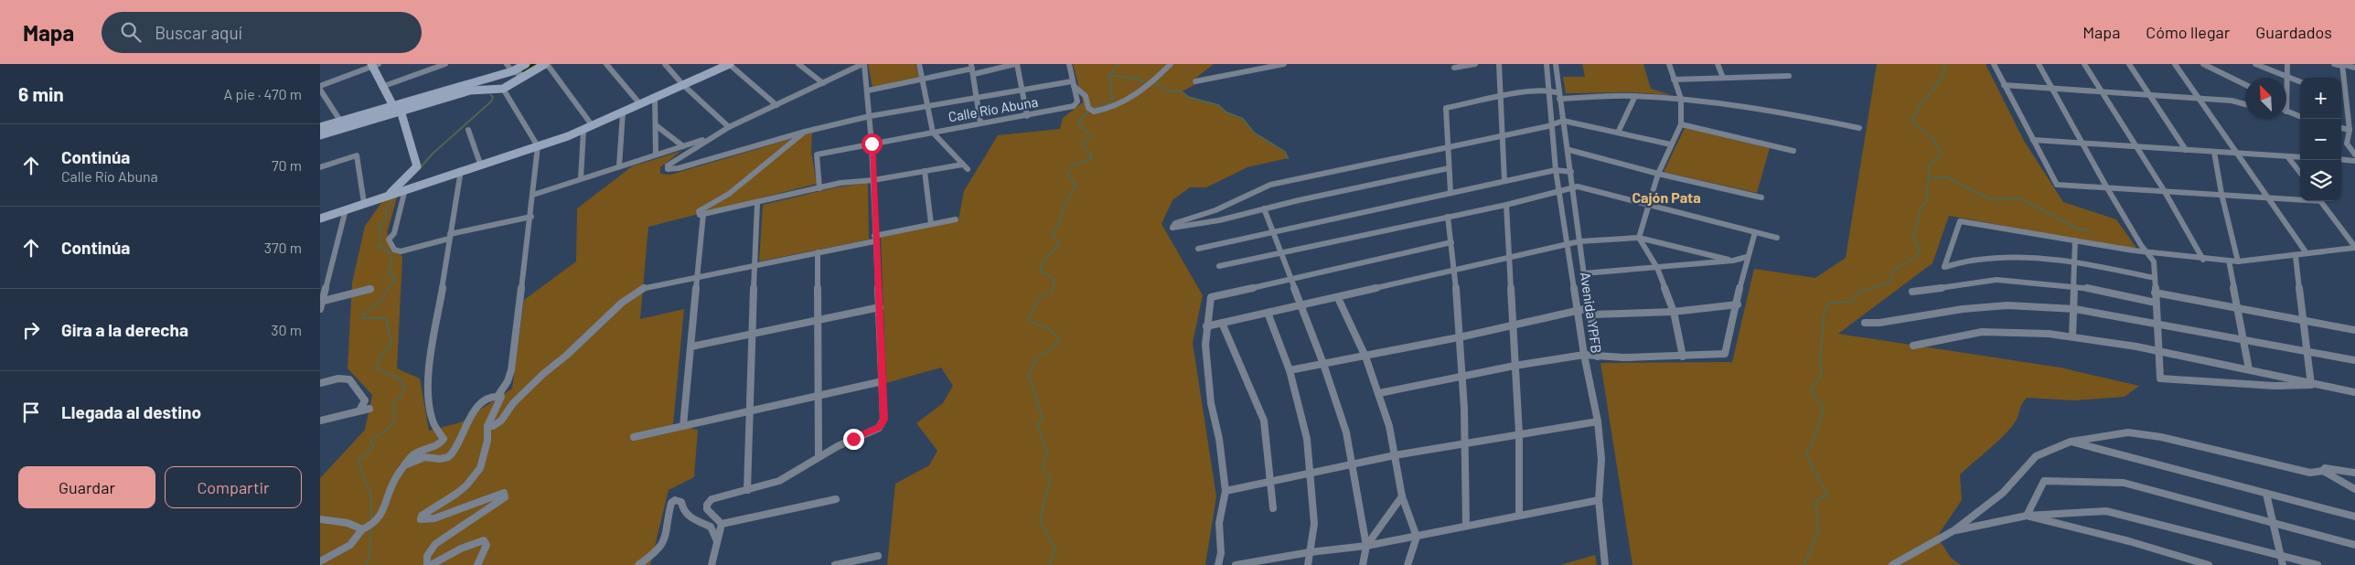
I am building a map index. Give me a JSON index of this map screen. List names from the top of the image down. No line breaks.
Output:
{"streets":{"street":["Calle Río Abuna","Avenida YPFB"]},"districts":["Cajón Pata"],"north":"top left","page":{"header":"Mapa","search":"Buscar aquí","nav":["Mapa","Cómo llegar","Guardados"],"heading":["6 min","A pie · 470 m"],"map_buttons":["+","−"],"list":[["Continúa","Calle Río Abuna","70 m"],["Continúa","370 m"],["Gira a la derecha","30 m"],"Llegada al destino"],"buttons":["Guardar","Compartir"]}}
